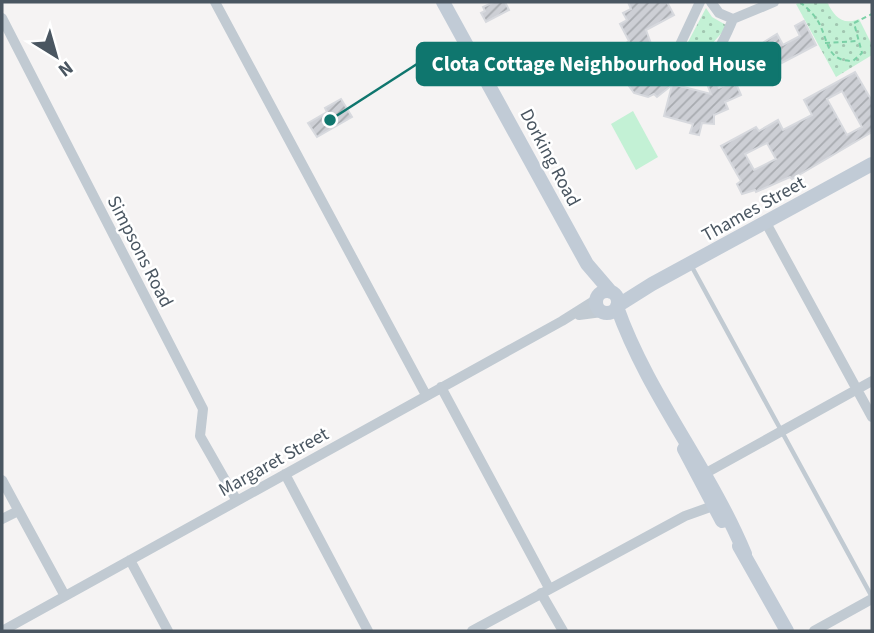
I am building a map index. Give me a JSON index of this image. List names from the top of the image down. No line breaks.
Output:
{"streets":{"main road":["Dorking Road","Thames Street"],"street":["Simpsons Road","Margaret Street"]},"crossings":[["Dorking Road","Thames Street"],["Dorking Road","Margaret Street"],["Thames Street","Margaret Street"],["Simpsons Road","Margaret Street"]],"places":["Clota Cottage Neighbourhood House"],"north":"bottom right"}
